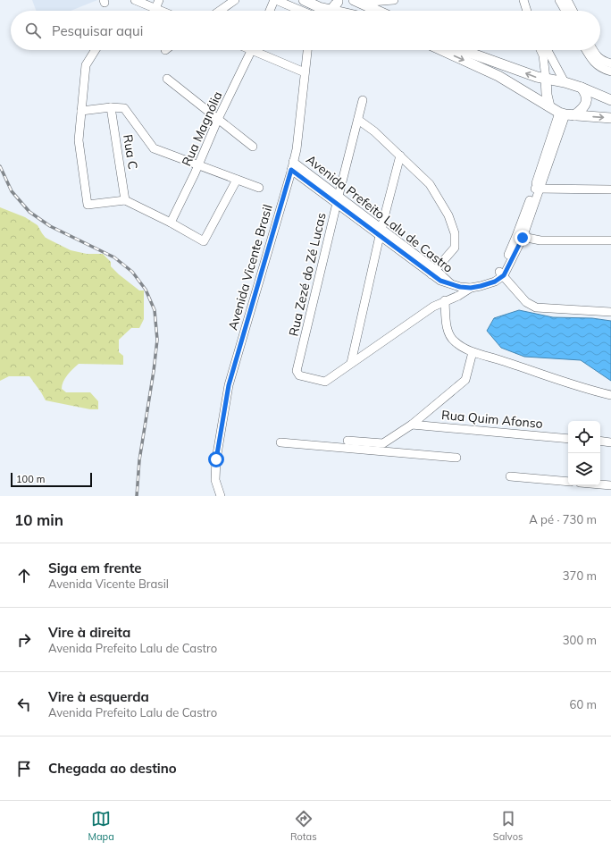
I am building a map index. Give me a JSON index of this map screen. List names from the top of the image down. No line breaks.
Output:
{"streets":{"street":["Rua Magnólia","Rua C","Avenida Prefeito Lalu de Castro","Avenida Vicente Brasil","Rua Zezé do Zé Lucas","Rua Quim Afonso"]},"crossings":[["Avenida Prefeito Lalu de Castro","Avenida Vicente Brasil"],["Avenida Prefeito Lalu de Castro","Rua Zezé do Zé Lucas"]],"scale_bar":"100 m","page":{"search":"Pesquisar aqui","scale":"100 m","heading":["10 min","A pé · 730 m"],"list":[["Siga em frente","Avenida Vicente Brasil","370 m"],["Vire à direita","Avenida Prefeito Lalu de Castro","300 m"],["Vire à esquerda","Avenida Prefeito Lalu de Castro","60 m"],"Chegada ao destino"],"nav":["Mapa","Rotas","Salvos"]}}
